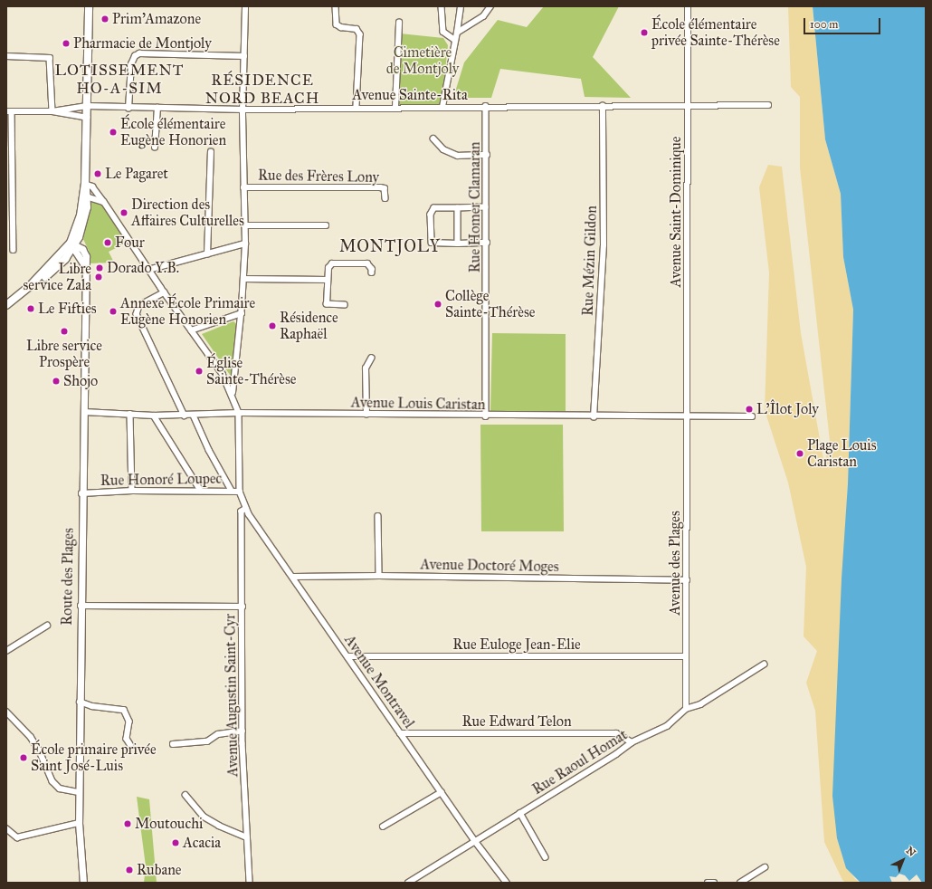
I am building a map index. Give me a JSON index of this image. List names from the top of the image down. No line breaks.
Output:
{"streets":{"street":["Avenue Sainte-Rita","Rue des Frères Lony","Rue Homer Clamaran","Avenue Saint-Dominique","Rue Mézin Gildon","Avenue Louis Caristan","Rue Honoré Loupec","Avenue des Plages","Avenue Doctoré Moges","Route des Plages","Rue Euloge Jean-Elie","Avenue Montravel","Avenue Augustin Saint-Cyr","Rue Edward Telon","Rue Raoul Homat"]},"crossings":[["Avenue Sainte-Rita","Rue Homer Clamaran"],["Avenue Sainte-Rita","Avenue Saint-Dominique"],["Avenue Sainte-Rita","Rue Mézin Gildon"],["Rue Homer Clamaran","Avenue Louis Caristan"],["Avenue Saint-Dominique","Avenue Louis Caristan"],["Avenue Saint-Dominique","Avenue des Plages"],["Rue Mézin Gildon","Avenue Louis Caristan"],["Avenue Louis Caristan","Avenue des Plages"],["Avenue Louis Caristan","Route des Plages"],["Avenue Louis Caristan","Avenue Montravel"],["Rue Honoré Loupec","Route des Plages"],["Rue Honoré Loupec","Avenue Montravel"],["Avenue des Plages","Avenue Doctoré Moges"],["Avenue des Plages","Rue Euloge Jean-Elie"],["Avenue des Plages","Rue Raoul Homat"],["Avenue Doctoré Moges","Avenue Montravel"],["Rue Euloge Jean-Elie","Avenue Montravel"],["Avenue Montravel","Avenue Augustin Saint-Cyr"],["Avenue Montravel","Rue Edward Telon"],["Avenue Montravel","Rue Raoul Homat"],["Rue Edward Telon","Rue Raoul Homat"]],"districts":["LOTISSEMENT HO-A-SIM","RÉSIDENCE NORD BEACH","MONTJOLY"],"parks":["Cimetière de Montjoly"],"places":["Prim'Amazone","École élémentaire privée Sainte-Thérèse","Pharmacie de Montjoly","École élémentaire Eugène Honorien","Le Pagaret","Direction des Affaires Culturelles","Four","Dorado Y.B.","Libre service Zala","Collège Sainte-Thérèse","Le Fifties","Annexe École Primaire Eugène Honorien","Résidence Raphaël","Libre service Prospère","Église Sainte-Thérèse","Shojo","L'Îlot Joly","Plage Louis Caristan","École primaire privée Saint José-Luis","Moutouchi","Acacia","Rubane"],"scale_bar":"100 m","north":"top right"}
